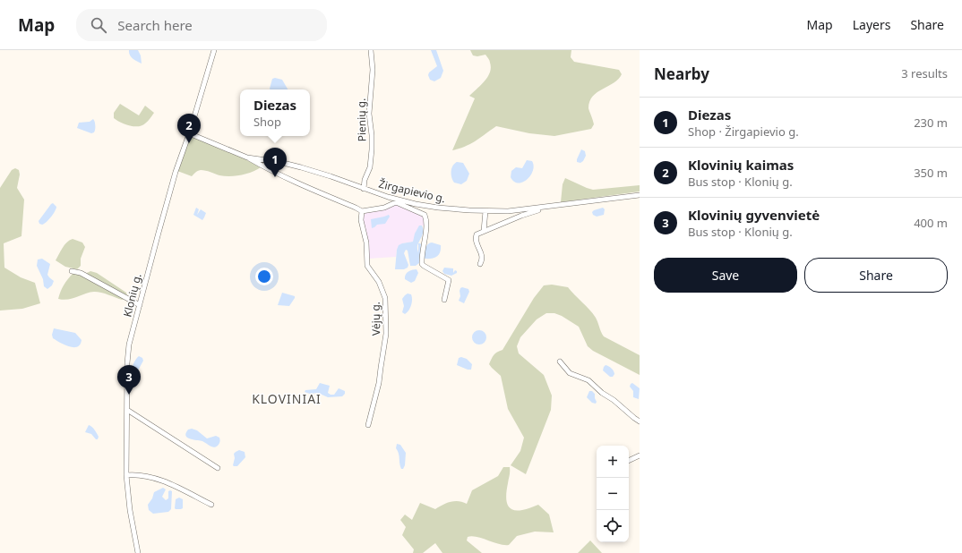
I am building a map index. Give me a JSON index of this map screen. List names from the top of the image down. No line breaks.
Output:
{"streets":{"street":["Pienių g.","Žirgapievio g.","Klonių g.","Vėjų g."]},"crossings":[["Pienių g.","Žirgapievio g."],["Žirgapievio g.","Klonių g."]],"districts":["KLOVINIAI"],"page":{"header":"Map","search":"Search here","nav":["Map","Layers","Share"],"heading":["Nearby","3 results"],"popup":["Diezas","Shop"],"list":[{"mark":"1","name":"Diezas","note":"Shop · Žirgapievio g.","value":"230 m"},{"mark":"2","name":"Klovinių kaimas","note":"Bus stop · Klonių g.","value":"350 m"},{"mark":"3","name":"Klovinių gyvenvietė","note":"Bus stop · Klonių g.","value":"400 m"}],"pins":["2","1","3"],"buttons":["Save","Share"],"map_buttons":["+","−"]}}
